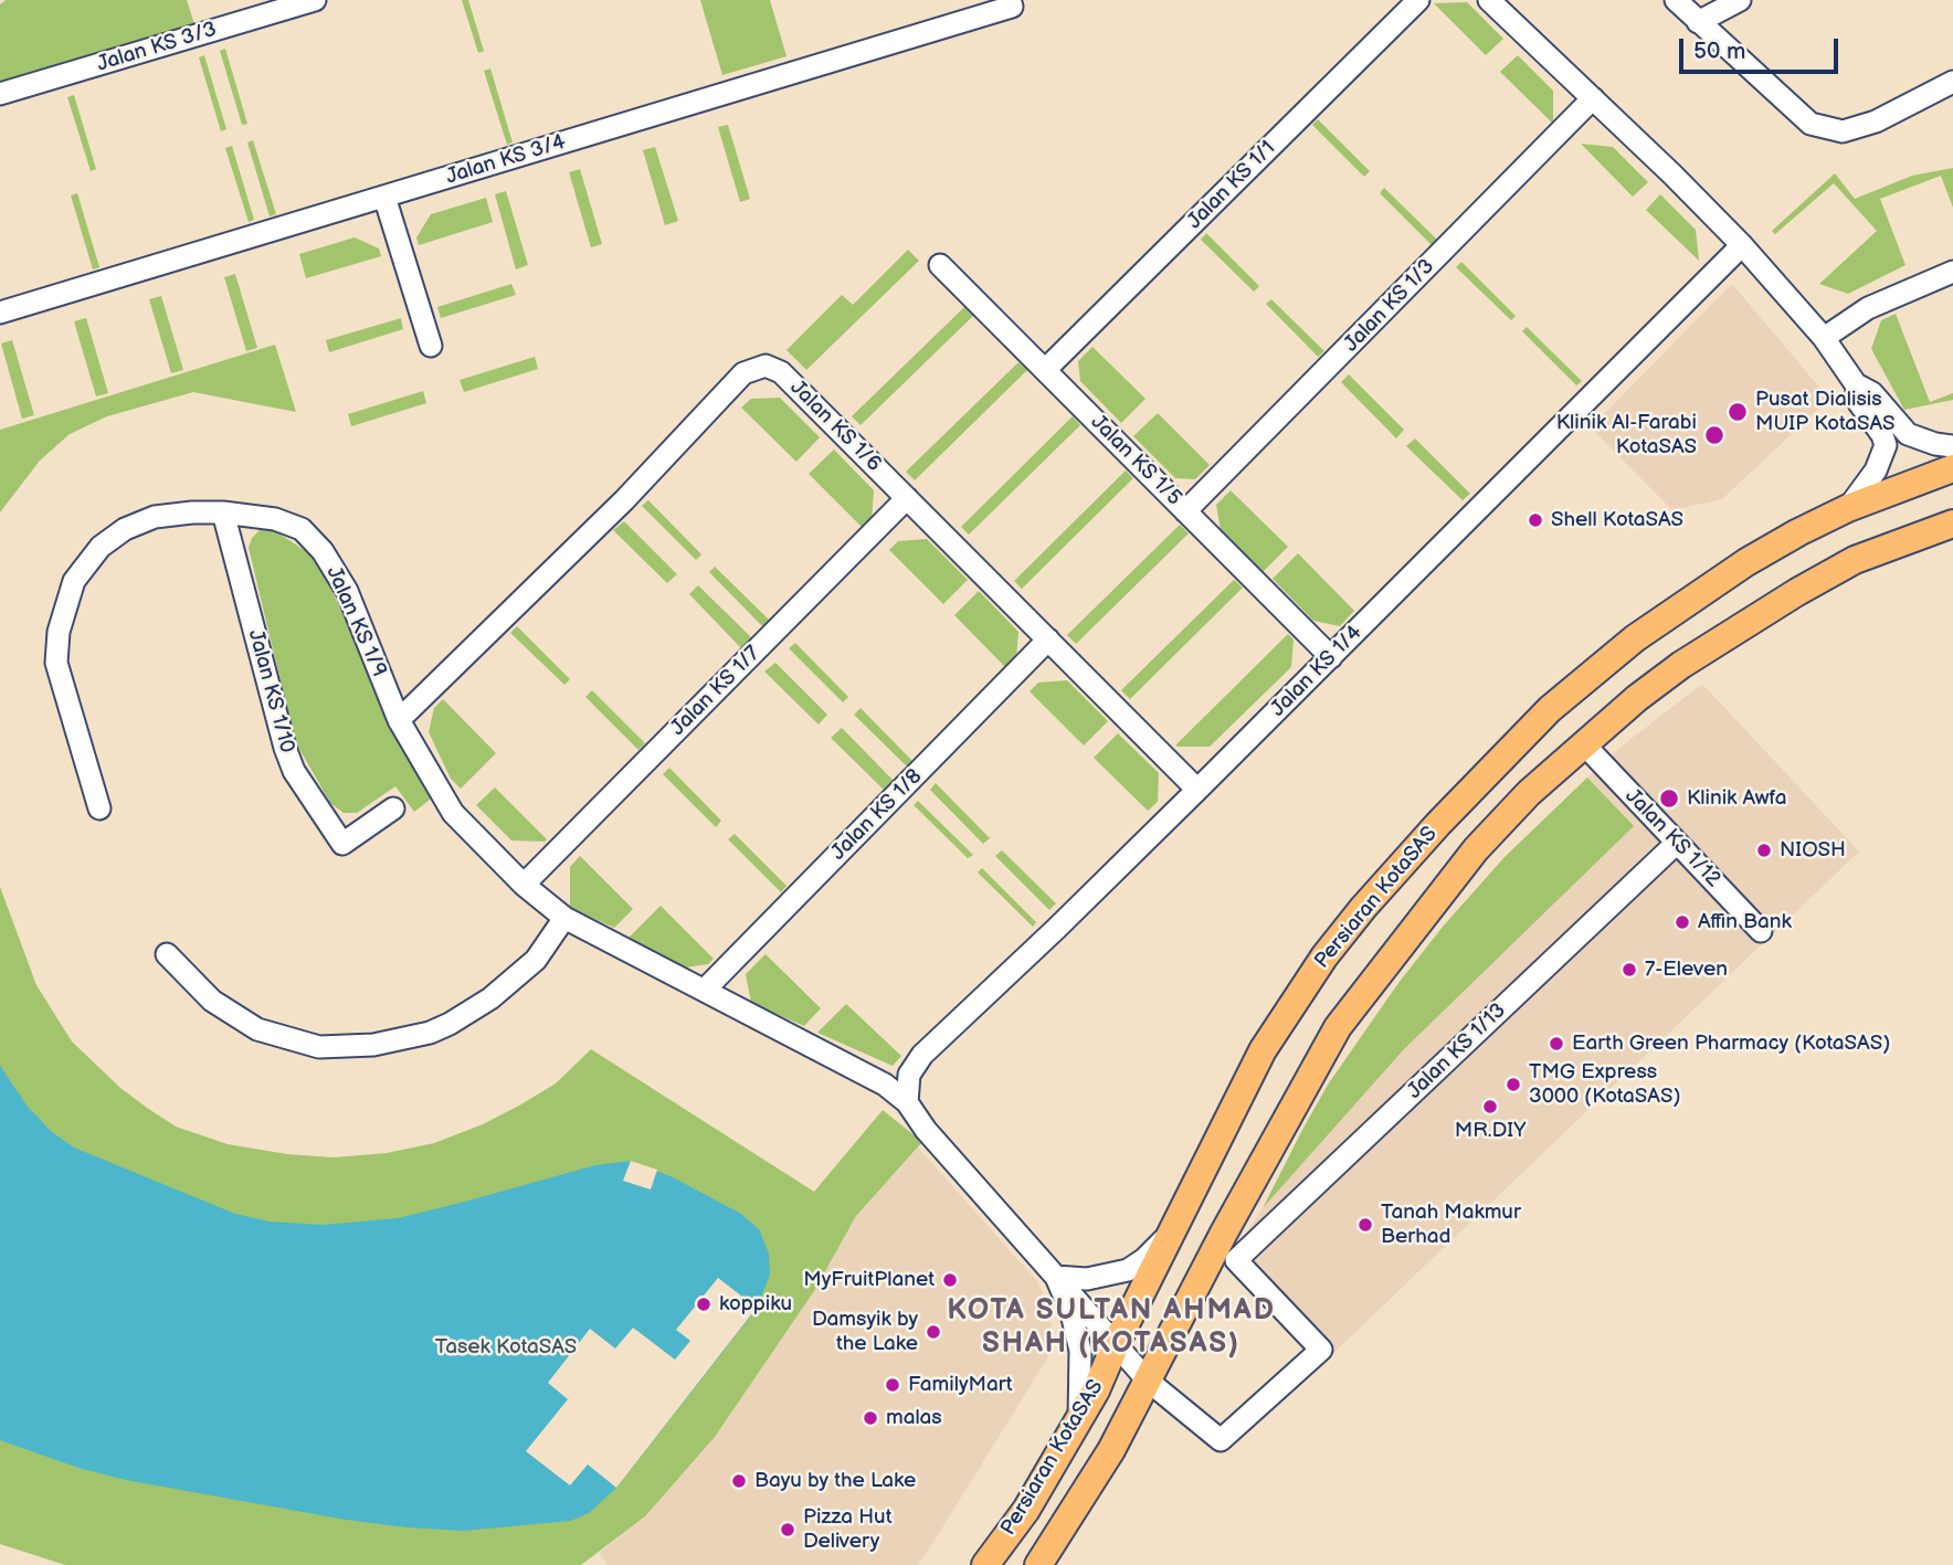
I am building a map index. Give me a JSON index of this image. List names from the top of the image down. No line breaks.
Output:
{"streets":{"main road":["Persiaran KotaSAS"],"street":["Jalan KS 3/3","Jalan KS 3/4","Jalan KS 1/1","Jalan KS 1/3","Jalan KS 1/6","Jalan KS 1/5","Jalan KS 1/9","Jalan KS 1/4","Jalan KS 1/10","Jalan KS 1/7","Jalan KS 1/8","Jalan KS 1/12","Jalan KS 1/13"]},"crossings":[["Jalan KS 1/1","Jalan KS 1/5"],["Jalan KS 1/3","Jalan KS 1/5"],["Jalan KS 1/6","Jalan KS 1/9"],["Jalan KS 1/6","Jalan KS 1/4"],["Jalan KS 1/6","Jalan KS 1/7"],["Jalan KS 1/6","Jalan KS 1/8"],["Jalan KS 1/5","Jalan KS 1/4"],["Jalan KS 1/9","Jalan KS 1/4"],["Jalan KS 1/9","Jalan KS 1/10"],["Jalan KS 1/9","Jalan KS 1/7"],["Jalan KS 1/9","Jalan KS 1/8"],["Jalan KS 1/9","Persiaran KotaSAS"],["Jalan KS 1/9","Jalan KS 1/13"],["Jalan KS 1/12","Persiaran KotaSAS"],["Jalan KS 1/12","Jalan KS 1/13"]],"districts":["KOTA SULTAN AHMAD SHAH (KOTASAS)"],"parks":["Tasek KotaSAS"],"places":["Pusat Dialisis MUIP KotaSAS","Klinik Al-Farabi KotaSAS","Shell KotaSAS","Klinik Awfa","NIOSH","Affin Bank","7-Eleven","Earth Green Pharmacy (KotaSAS)","TMG Express 3000 (KotaSAS)","MR.DIY","Tanah Makmur Berhad","MyFruitPlanet","koppiku","Damsyik by the Lake","FamilyMart","malas","Bayu by the Lake","Pizza Hut Delivery"],"scale_bar":"50 m"}
